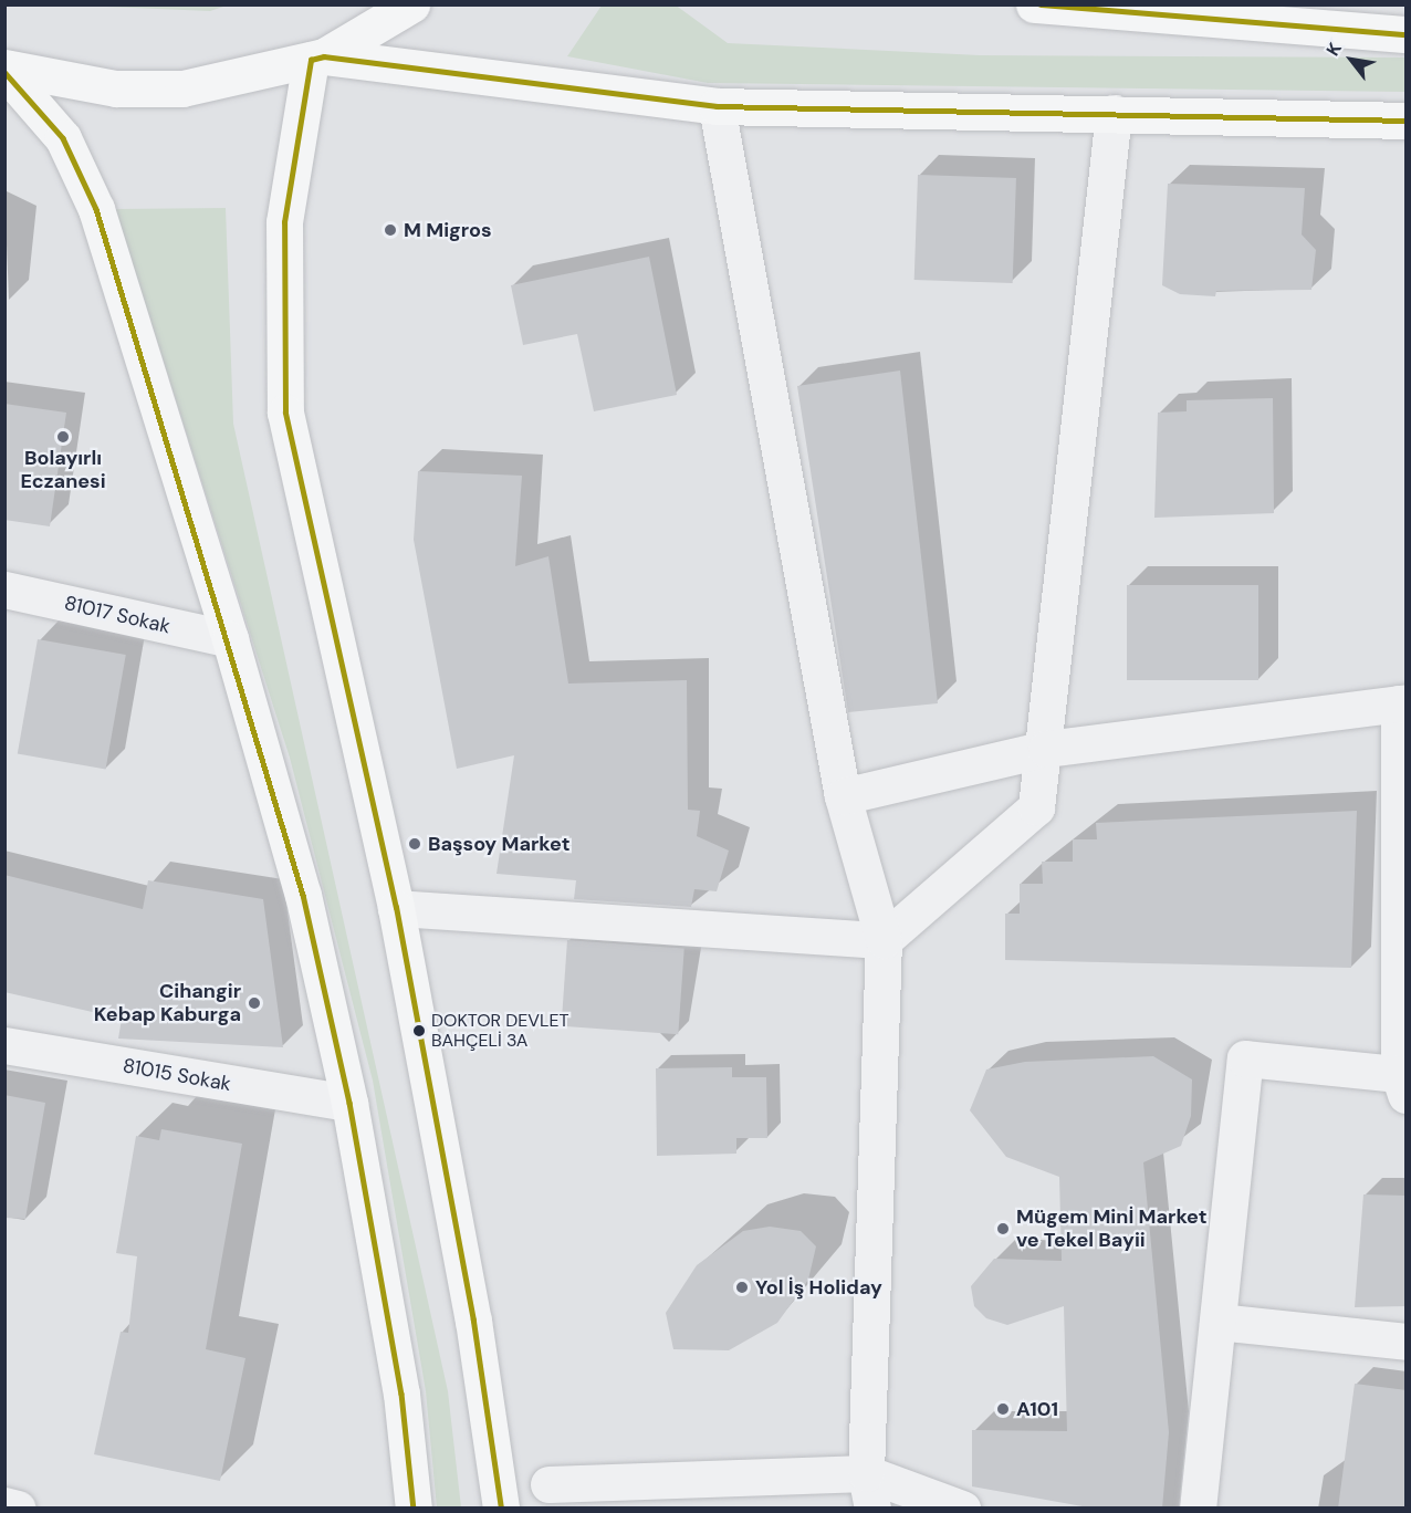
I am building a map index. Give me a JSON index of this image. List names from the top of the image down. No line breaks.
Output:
{"streets":{"street":["81017 Sokak","81015 Sokak"]},"places":["M Migros","Bolayırlı Eczanesi","Başsoy Market","Cihangir Kebap Kaburga","DOKTOR DEVLET BAHÇELİ 3A","Mügem Minİ Market ve Tekel Bayii","Yol İş Holiday","A101"],"north":"top left"}
